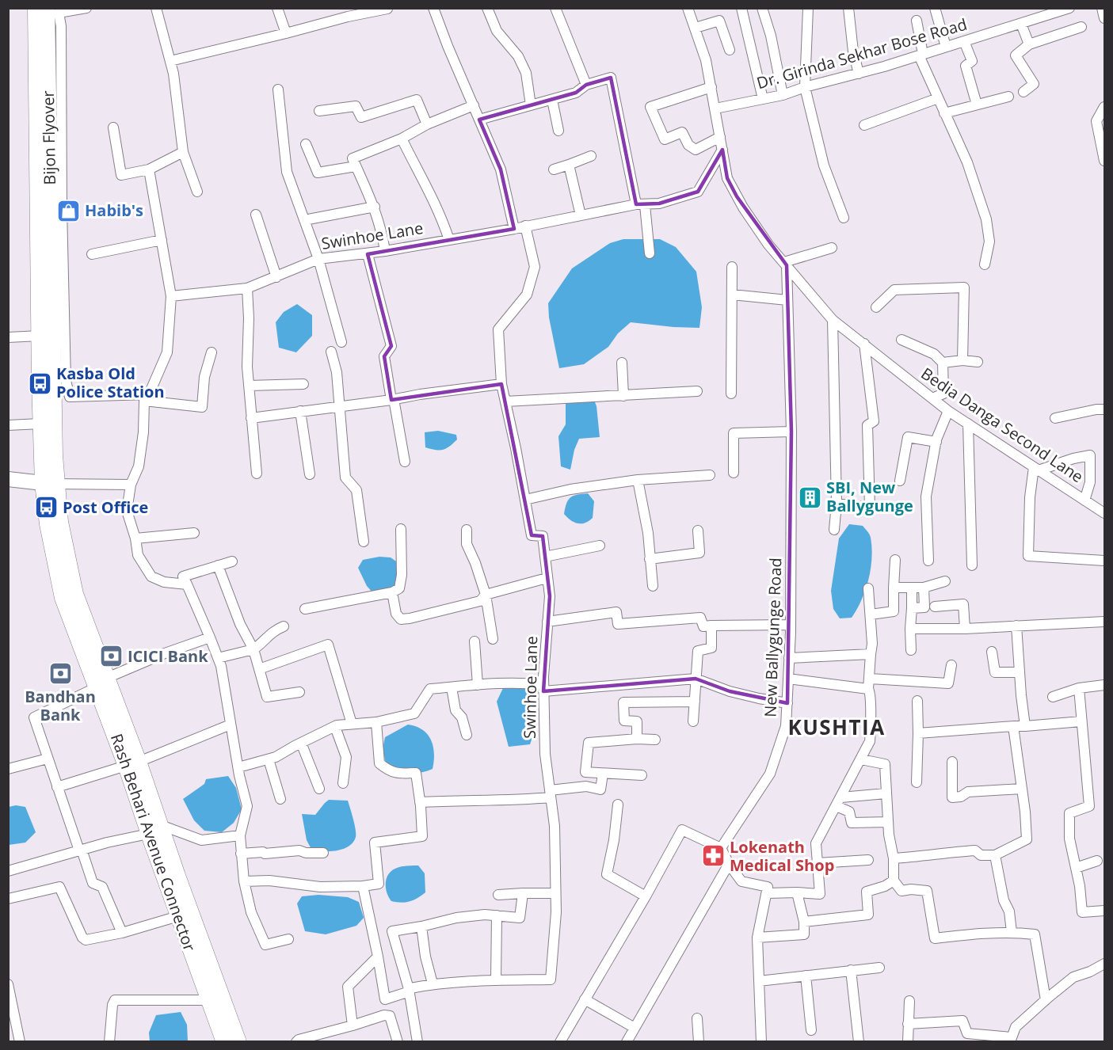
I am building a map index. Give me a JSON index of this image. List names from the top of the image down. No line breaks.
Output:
{"streets":{"main road":["Bijon Flyover","Rash Behari Avenue Connector"],"street":["Dr. Girinda Sekhar Bose Road","Swinhoe Lane","Bedia Danga Second Lane","New Ballygunge Road"]},"crossings":[["Dr. Girinda Sekhar Bose Road","Bedia Danga Second Lane"],["Bijon Flyover","Rash Behari Avenue Connector"],["Swinhoe Lane","Bedia Danga Second Lane"],["Bedia Danga Second Lane","New Ballygunge Road"]],"districts":["KUSHTIA"],"places":{"shop":["Habib's"],"bus stop":["Kasba Old Police Station","Post Office"],"building":["SBI, New Ballygunge"],"bank":["ICICI Bank","Bandhan Bank"],"pharmacy":["Lokenath Medical Shop"]}}
